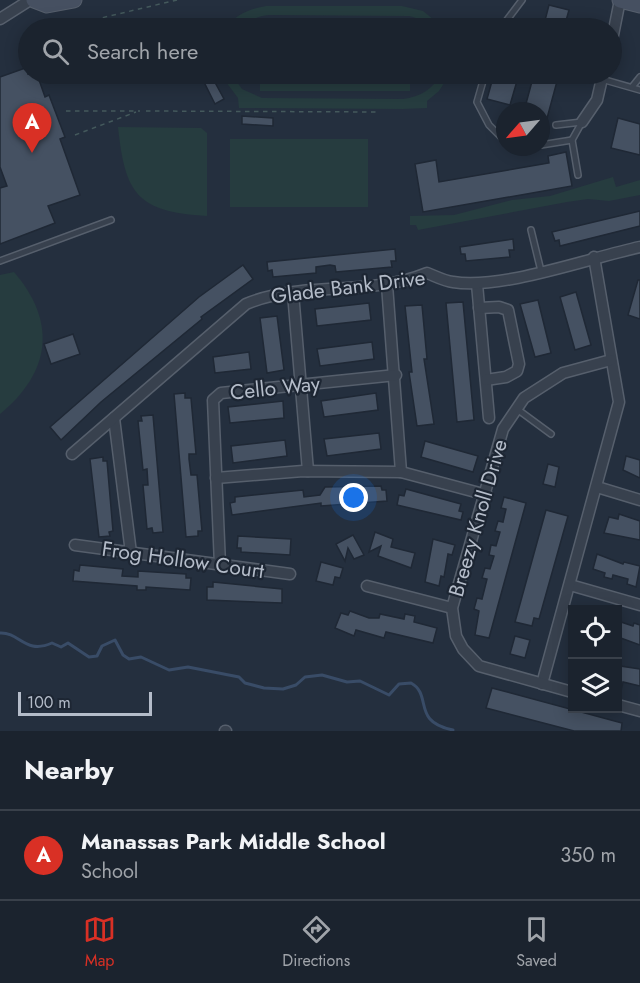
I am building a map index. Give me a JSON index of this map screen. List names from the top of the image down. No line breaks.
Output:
{"streets":{"street":["Glade Bank Drive","Cello Way","Breezy Knoll Drive","Frog Hollow Court"]},"crossings":[["Cello Way","Frog Hollow Court"]],"scale_bar":"100 m","north":"bottom left","page":{"search":"Search here","pins":"A","scale":"100 m","heading":"Nearby","list":[{"mark":"A","name":"Manassas Park Middle School","note":"School","value":"350 m"}],"nav":["Map","Directions","Saved"]}}
